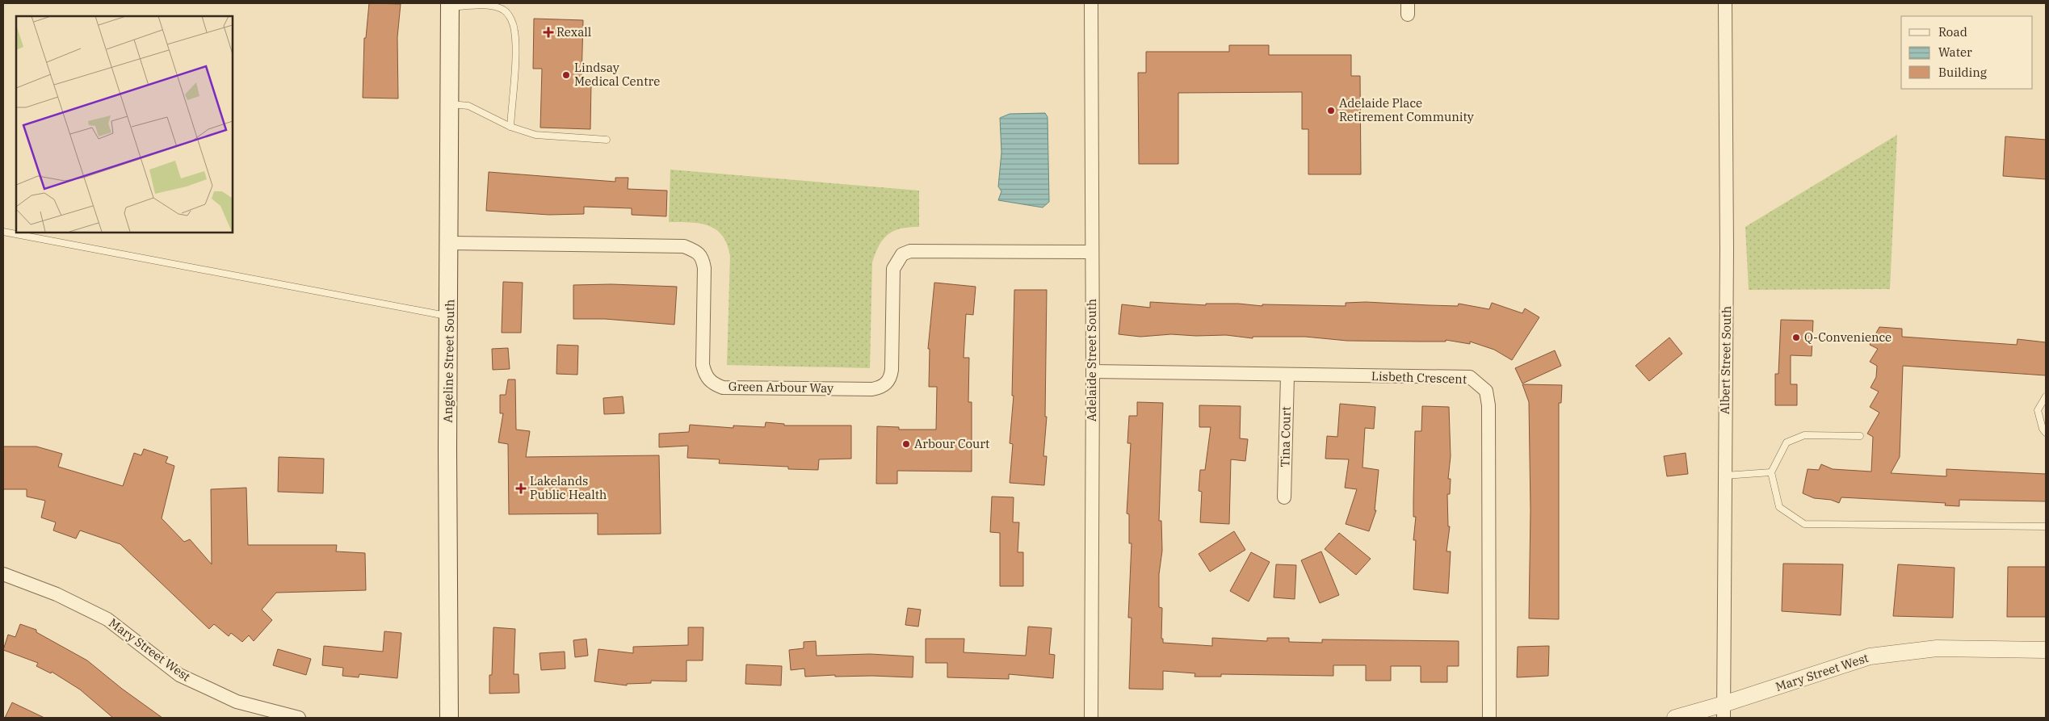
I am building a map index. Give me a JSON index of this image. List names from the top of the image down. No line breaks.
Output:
{"streets":{"main road":["Angeline Street South"],"street":["Adelaide Street South","Albert Street South","Lisbeth Crescent","Green Arbour Way","Tina Court","Mary Street West"]},"crossings":[["Adelaide Street South","Lisbeth Crescent"],["Adelaide Street South","Green Arbour Way"],["Albert Street South","Mary Street West"],["Angeline Street South","Green Arbour Way"],["Lisbeth Crescent","Tina Court"]],"places":{"health":["Rexall","Lakelands Public Health"],"other":["Lindsay Medical Centre","Adelaide Place Retirement Community","Q-Convenience","Arbour Court"]},"legend":["Road","Water","Building"]}
